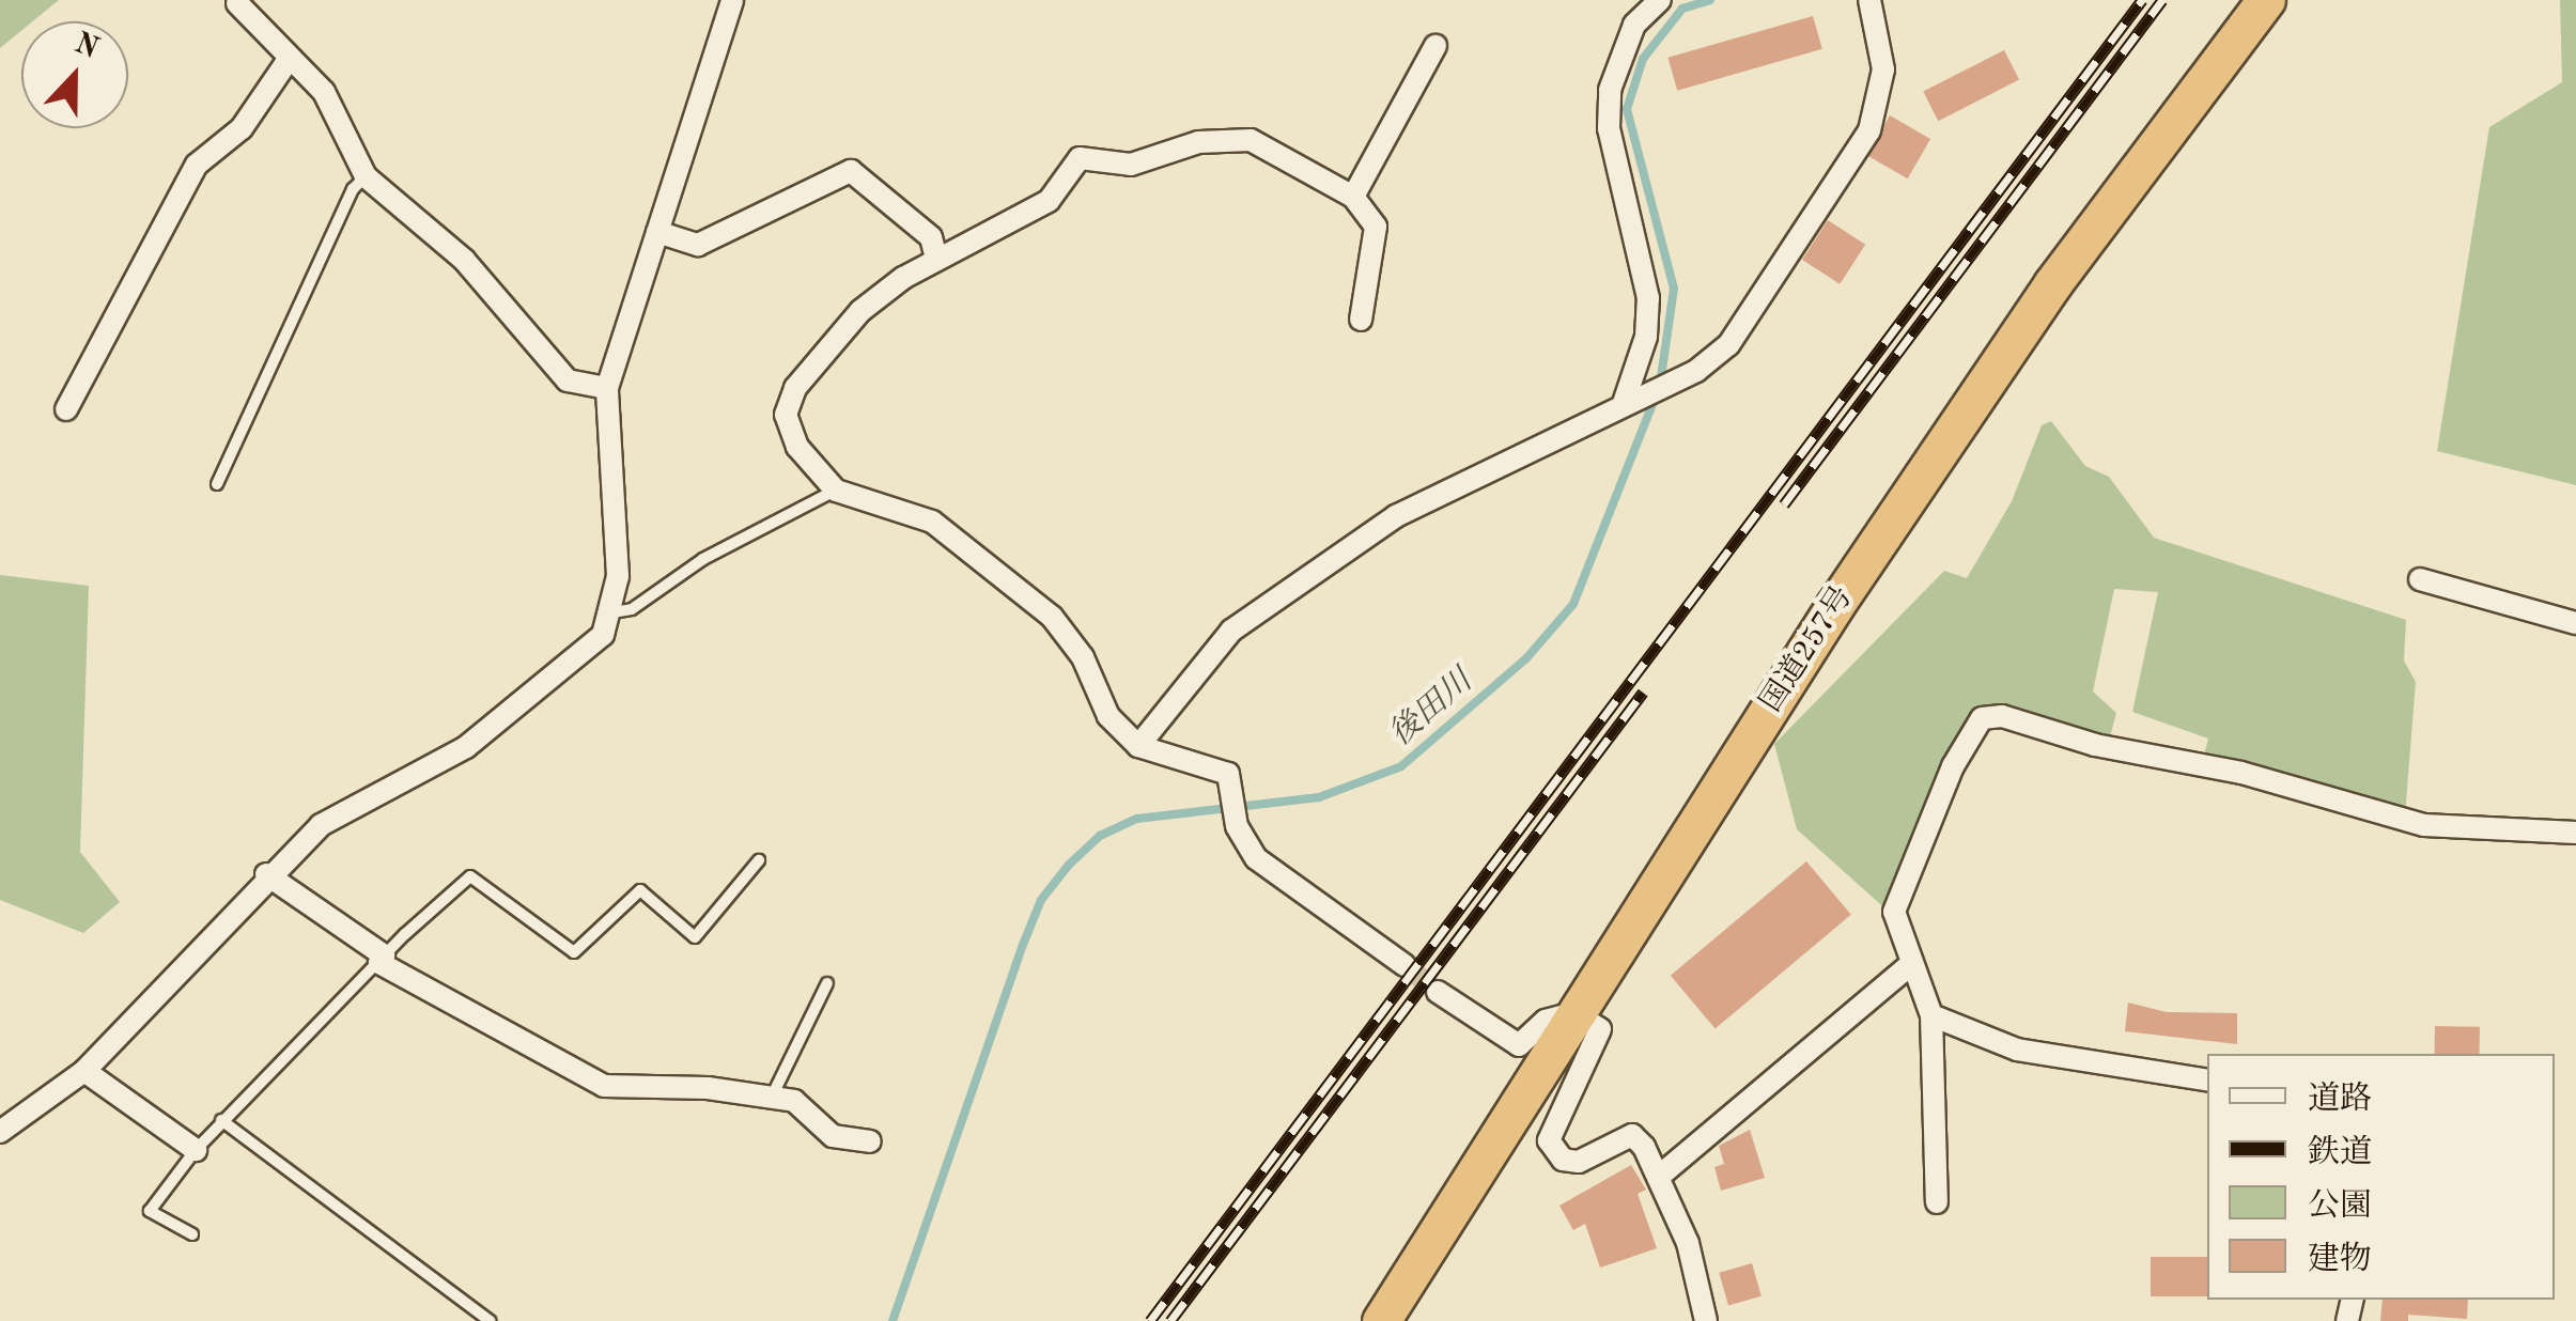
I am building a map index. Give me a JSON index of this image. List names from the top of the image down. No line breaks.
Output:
{"streets":{"highway":["国道257号"]},"water":["後田川"],"legend":["道路","鉄道","公園","建物"],"north":"top"}
